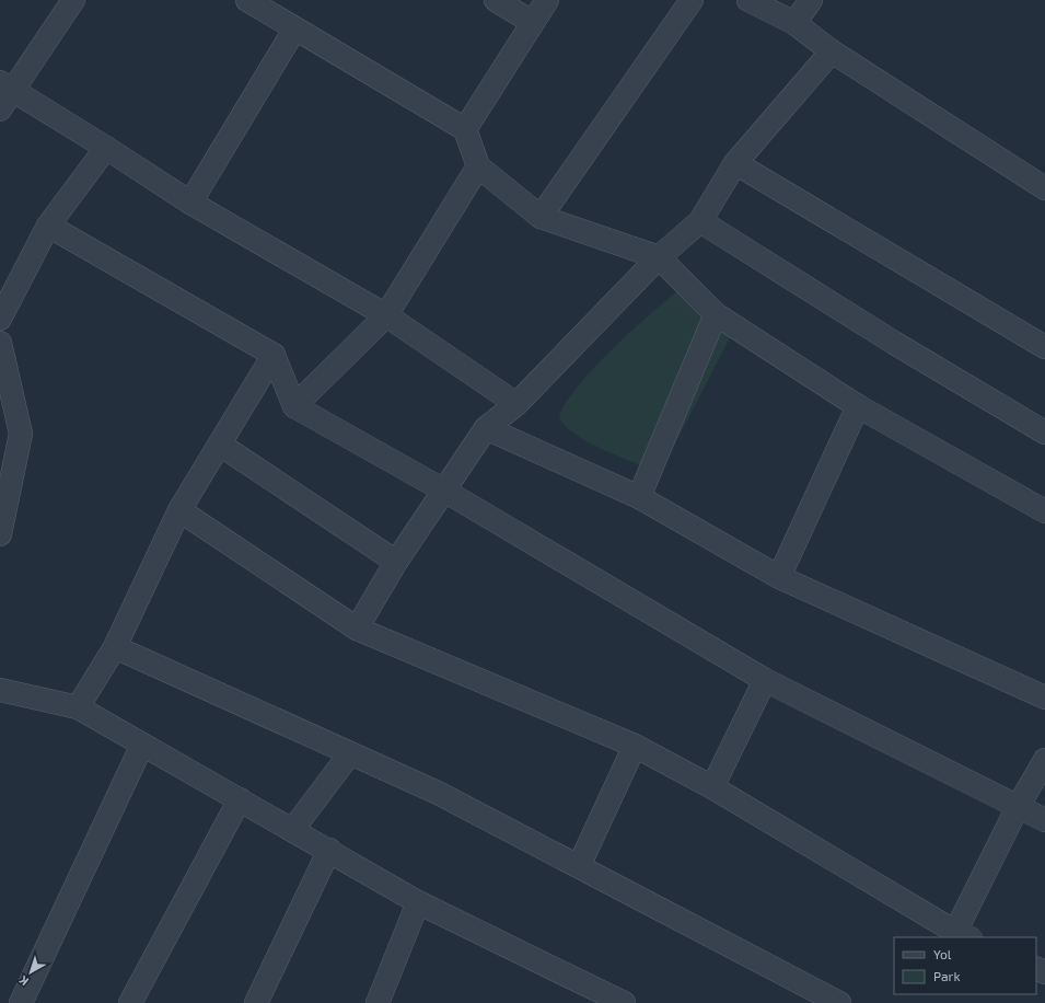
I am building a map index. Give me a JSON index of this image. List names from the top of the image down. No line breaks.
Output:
{"legend":["Yol","Park"],"north":"bottom left"}
